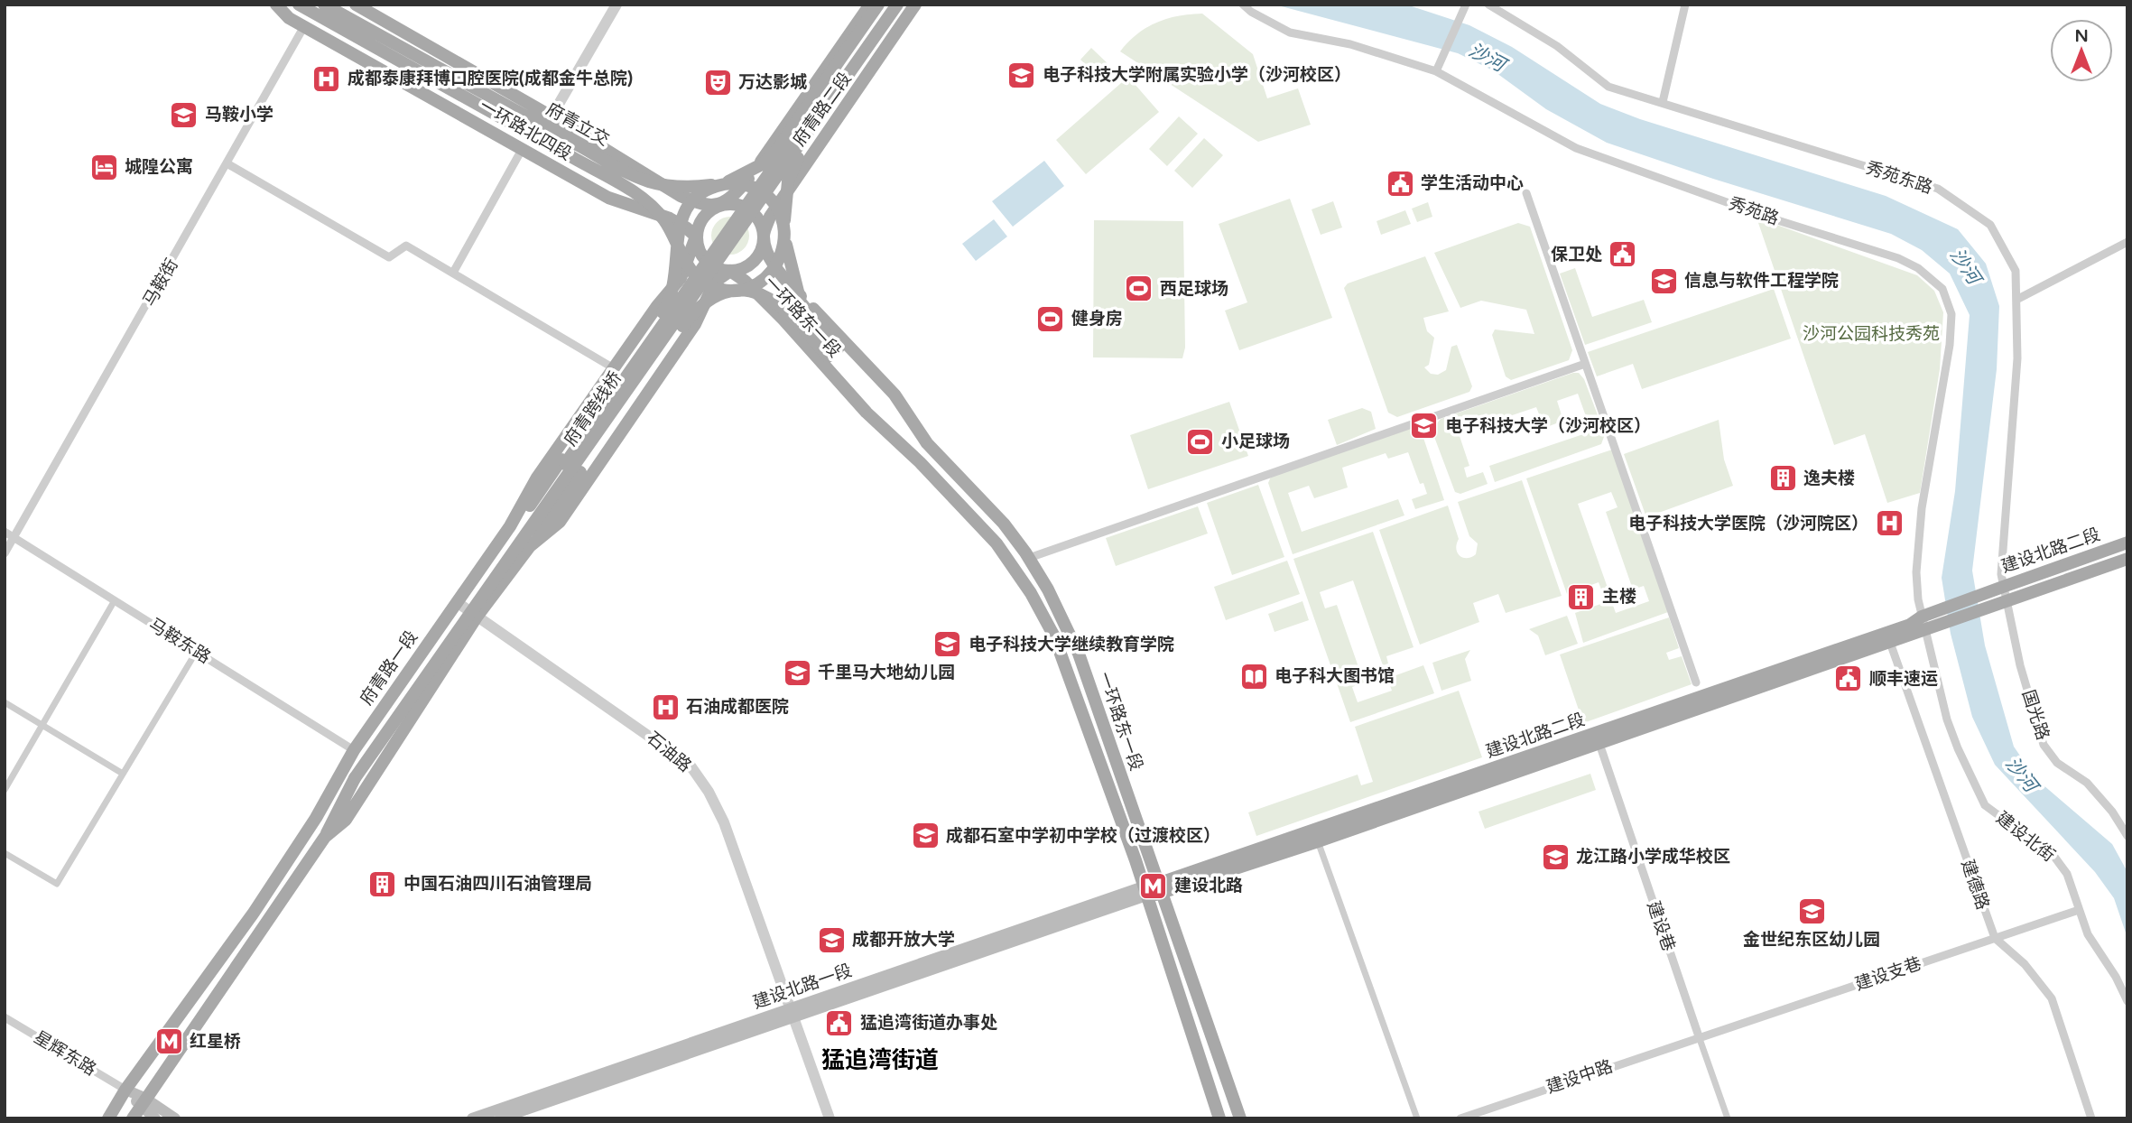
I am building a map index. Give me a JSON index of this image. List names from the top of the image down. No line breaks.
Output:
{"streets":{"main road":["府青路二段","府青立交","一环路北四段","一环路东一段","府青跨线桥","建设北路二段","府青路一段","建设北路一段"],"street":["秀苑东路","秀苑路","马鞍街","马鞍东路","国光路","石油路","建设北街","建德路","建设巷","建设支巷","星辉东路","建设中路"]},"crossings":[["府青路二段","一环路北四段"],["府青路二段","一环路东一段"],["府青路二段","府青路一段"],["府青立交","一环路东一段"],["府青立交","府青路一段"],["一环路北四段","马鞍街"],["一环路北四段","一环路东一段"],["一环路北四段","府青路一段"],["秀苑东路","建设北路二段"],["秀苑东路","国光路"],["秀苑路","建设北路二段"],["秀苑路","建设北街"],["马鞍街","马鞍东路"],["一环路东一段","建设北路二段"],["一环路东一段","府青路一段"],["一环路东一段","建设北路一段"],["府青跨线桥","府青路一段"],["建设北路二段","国光路"],["建设北路二段","建设北街"],["建设北路二段","建德路"],["建设北路二段","建设巷"],["建设北路二段","建设北路一段"],["马鞍东路","府青路一段"],["府青路一段","石油路"],["府青路一段","星辉东路"],["石油路","建设北路一段"],["建设北街","建设支巷"],["建德路","建设支巷"],["建设巷","建设支巷"],["建设巷","建设中路"],["建设支巷","建设中路"]],"districts":["猛追湾街道"],"water":["沙河"],"parks":["沙河公园科技秀苑"],"places":{"school or university":["电子科技大学附属实验小学（沙河校区）","马鞍小学","信息与软件工程学院","电子科技大学（沙河校区）","电子科技大学继续教育学院","千里马大地幼儿园","成都石室中学初中学校（过渡校区）","龙江路小学成华校区","金世纪东区幼儿园","成都开放大学"],"hospital":["成都泰康拜博口腔医院(成都金牛总院)","电子科技大学医院（沙河院区）","石油成都医院"],"theatre":["万达影城"],"hotel":["城隍公寓"],"public building":["学生活动中心","保卫处","顺丰速运","猛追湾街道办事处"],"sports":["西足球场","健身房","小足球场"],"building":["逸夫楼","主楼","中国石油四川石油管理局"],"library":["电子科大图书馆"],"metro station":["建设北路","红星桥"]},"north":"top"}
